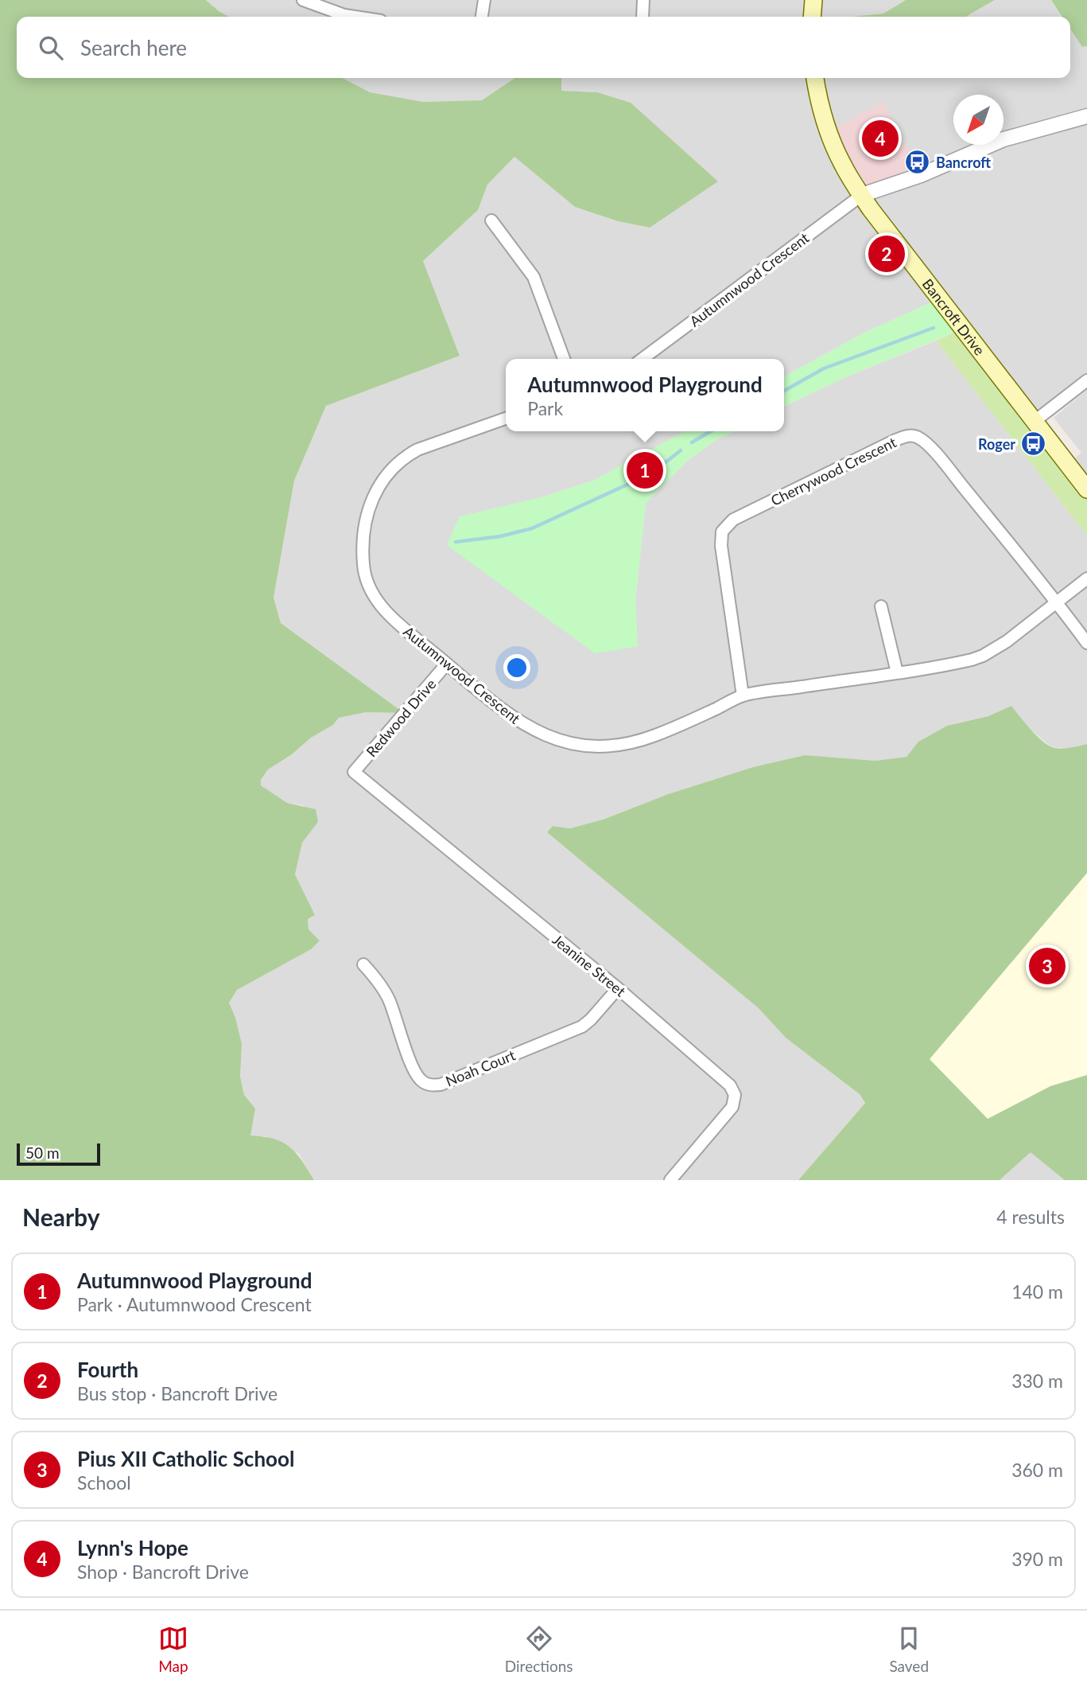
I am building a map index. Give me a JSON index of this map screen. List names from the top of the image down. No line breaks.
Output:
{"streets":{"main road":["Bancroft Drive"],"street":["Autumnwood Crescent","Cherrywood Crescent","Redwood Drive","Jeanine Street","Noah Court"]},"crossings":[["Autumnwood Crescent","Bancroft Drive"],["Autumnwood Crescent","Cherrywood Crescent"],["Autumnwood Crescent","Redwood Drive"],["Redwood Drive","Jeanine Street"],["Jeanine Street","Noah Court"]],"places":{"bus stop":["Bancroft","Roger"]},"scale_bar":"50 m","north":"bottom left","page":{"search":"Search here","pins":["4","2","1","3"],"popup":["Autumnwood Playground","Park"],"scale":"50 m","heading":["Nearby","4 results"],"list":[{"mark":"1","name":"Autumnwood Playground","note":"Park · Autumnwood Crescent","value":"140 m"},{"mark":"2","name":"Fourth","note":"Bus stop · Bancroft Drive","value":"330 m"},{"mark":"3","name":"Pius XII Catholic School","note":"School","value":"360 m"},{"mark":"4","name":"Lynn's Hope","note":"Shop · Bancroft Drive","value":"390 m"}],"nav":["Map","Directions","Saved"]}}
